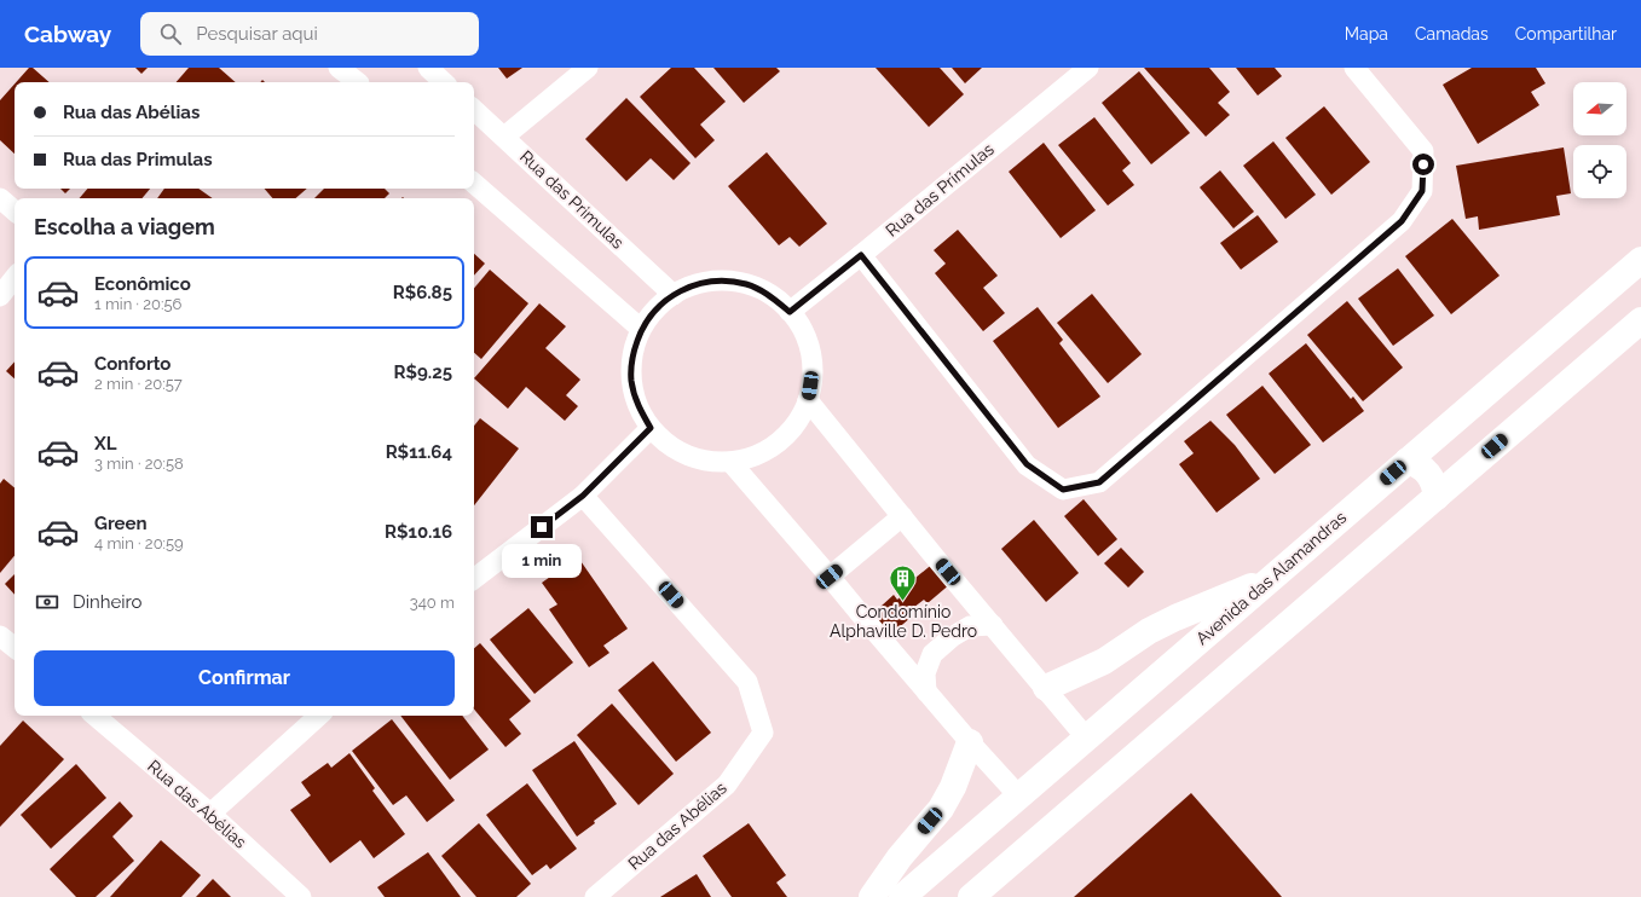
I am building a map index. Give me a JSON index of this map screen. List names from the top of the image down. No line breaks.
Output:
{"streets":{"street":["Rua das Prímulas","Rua das Primulas","Avenida das Alamandras","Rua das Abélias"]},"places":{"building":["Condomínio Alphaville D. Pedro"]},"north":"left","page":{"header":"Cabway","search":"Pesquisar aqui","nav":["Mapa","Camadas","Compartilhar"],"banner":["Rua das Abélias","Rua das Primulas"],"heading":"Escolha a viagem","list":[{"name":"Econômico","note":"1 min · 20:56","value":"R$6.85"},{"name":"Conforto","note":"2 min · 20:57","value":"R$9.25"},{"name":"XL","note":"3 min · 20:58","value":"R$11.64"},{"name":"Green","note":"4 min · 20:59","value":"R$10.16"}],"bubble":"1 min","pay":["Dinheiro","340 m"],"buttons":"Confirmar"}}
